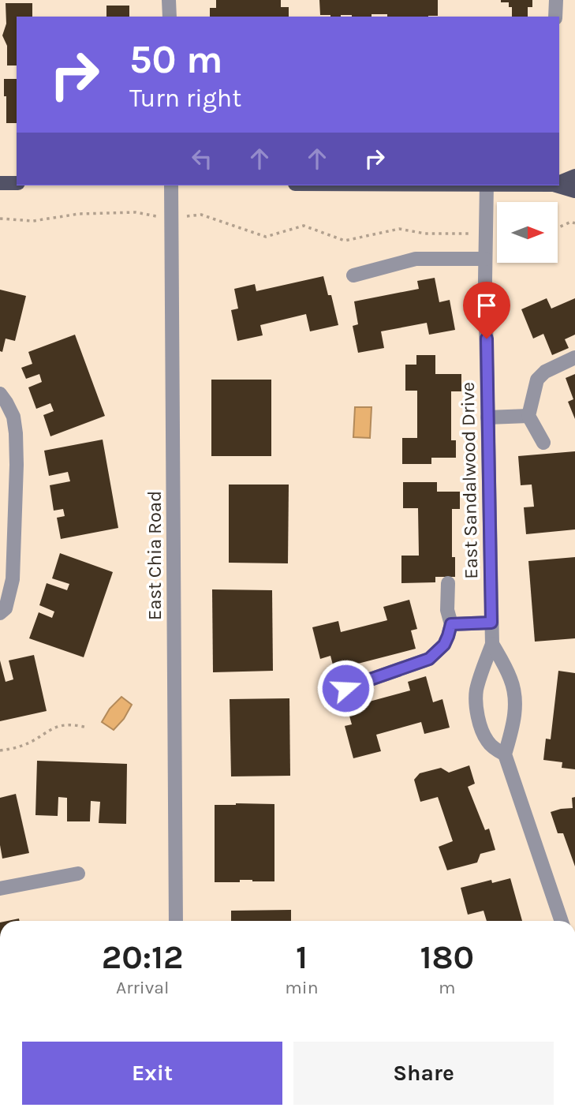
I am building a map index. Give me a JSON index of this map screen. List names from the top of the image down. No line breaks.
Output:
{"streets":{"street":["East Sandalwood Drive","East Chia Road"]},"north":"right","page":{"turn":["50 m","Turn right"],"eta":["20:12","Arrival","1","min","180","m"],"buttons":["Exit","Share"]}}
